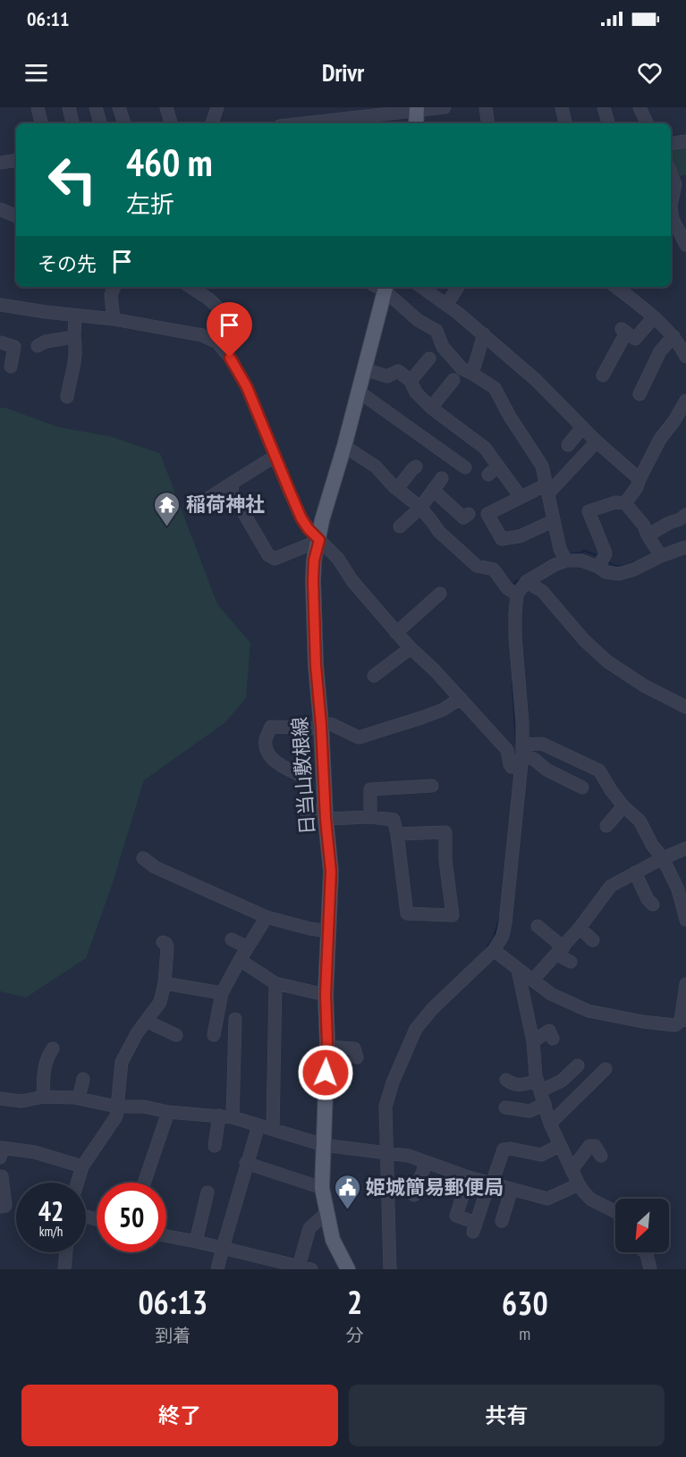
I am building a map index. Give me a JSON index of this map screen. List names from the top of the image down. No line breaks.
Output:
{"streets":{"main road":["日当山敷根線"]},"places":{"temple":["稲荷神社"],"public building":["姫城簡易郵便局"]},"north":"bottom left","page":{"status":"06:11","header":"Drivr","turn":["460 m","左折"],"then":"その先","speed":"42 km/h","limit":"50","eta":["06:13","到着","2","分","630","m"],"buttons":["終了","共有"]}}
